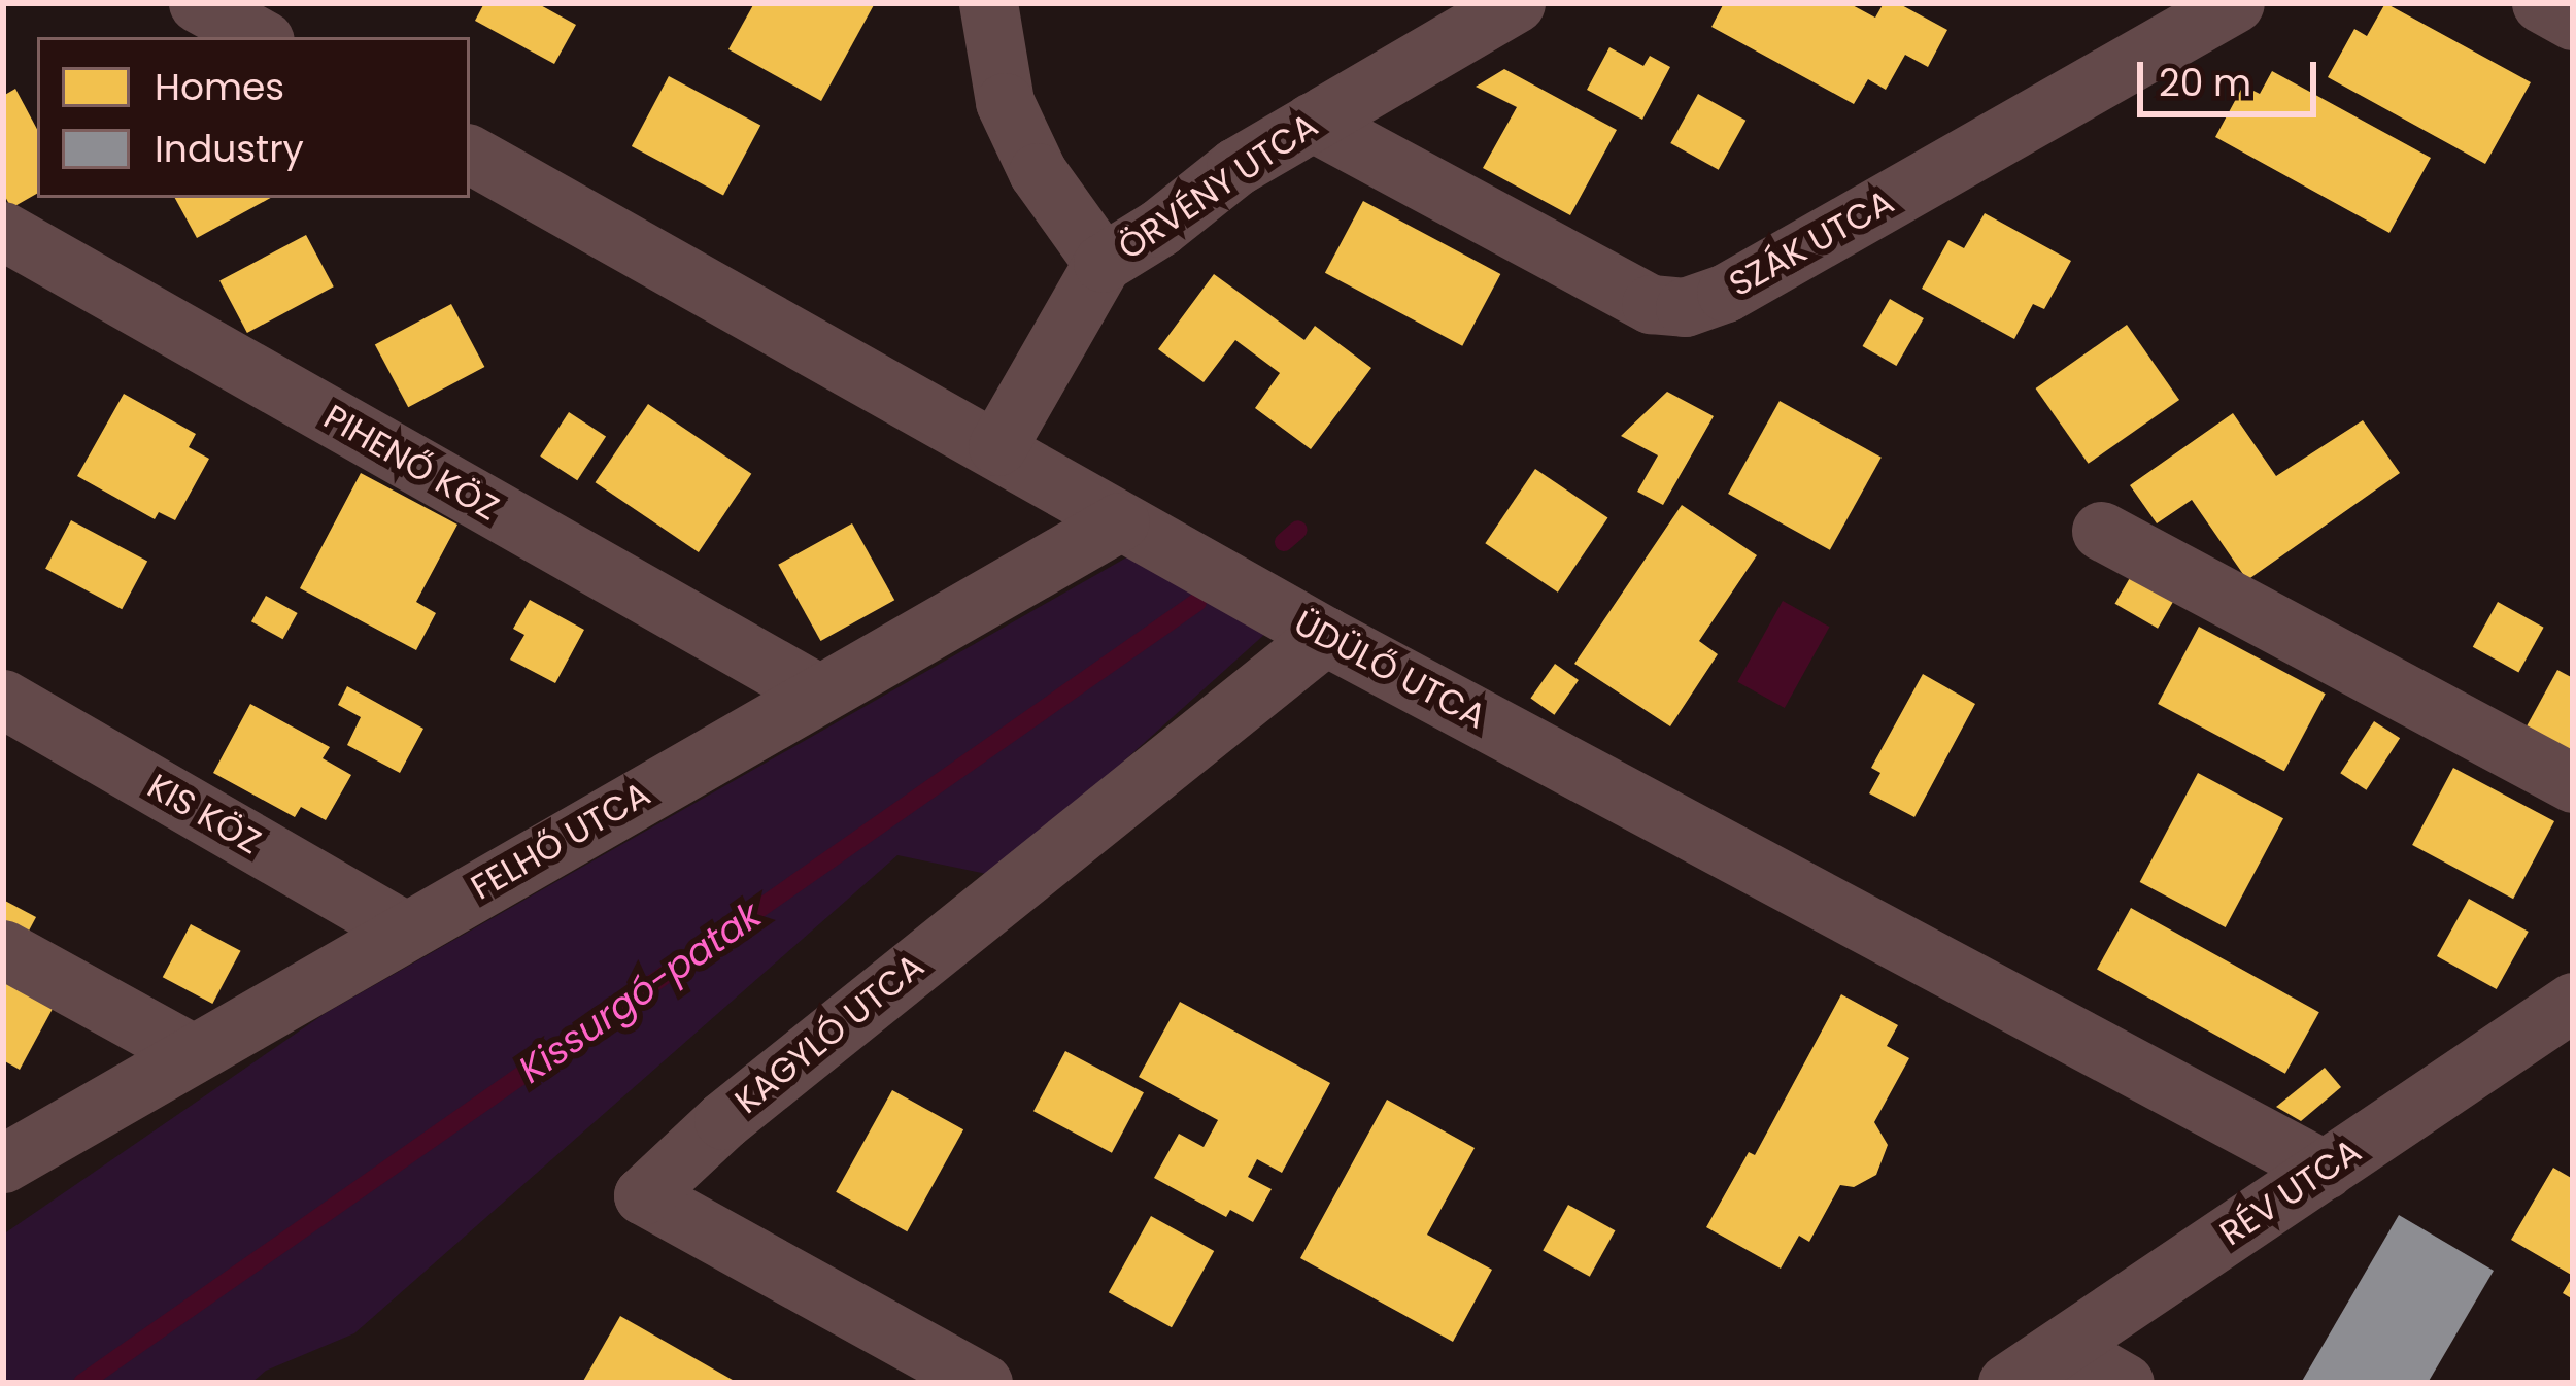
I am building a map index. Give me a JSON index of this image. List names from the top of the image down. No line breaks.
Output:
{"streets":{"street":["ÖRVÉNY UTCA","SZÁK UTCA","PIHENŐ KÖZ","ÜDÜLŐ UTCA","KIS KÖZ","FELHŐ UTCA","KAGYLÓ UTCA","RÉV UTCA"]},"crossings":[["ÖRVÉNY UTCA","SZÁK UTCA"],["ÖRVÉNY UTCA","ÜDÜLŐ UTCA"],["PIHENŐ KÖZ","FELHŐ UTCA"],["ÜDÜLŐ UTCA","FELHŐ UTCA"],["ÜDÜLŐ UTCA","KAGYLÓ UTCA"],["ÜDÜLŐ UTCA","RÉV UTCA"],["KIS KÖZ","FELHŐ UTCA"]],"water":["Kissurgó-patak"],"legend":["Homes","Industry"],"scale_bar":"20 m"}
